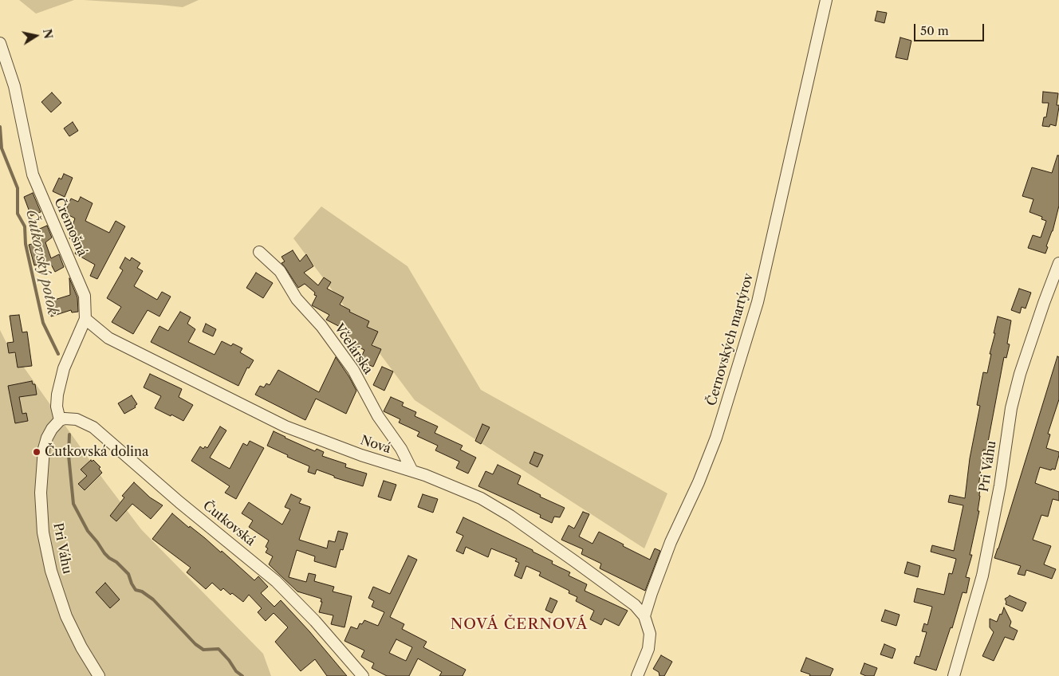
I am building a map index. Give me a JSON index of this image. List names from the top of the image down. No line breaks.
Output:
{"streets":{"street":["Čremošná","Černovských martýrov","Včelárska","Nová","Pri Váhu","Čutkovská"]},"crossings":[["Čremošná","Nová"],["Čremošná","Pri Váhu"],["Čremošná","Čutkovská"],["Černovských martýrov","Nová"],["Včelárska","Nová"],["Pri Váhu","Čutkovská"]],"districts":["NOVÁ ČERNOVÁ"],"water":["Čutkovský potok"],"places":["Čutkovská dolina"],"scale_bar":"50 m","north":"right"}
